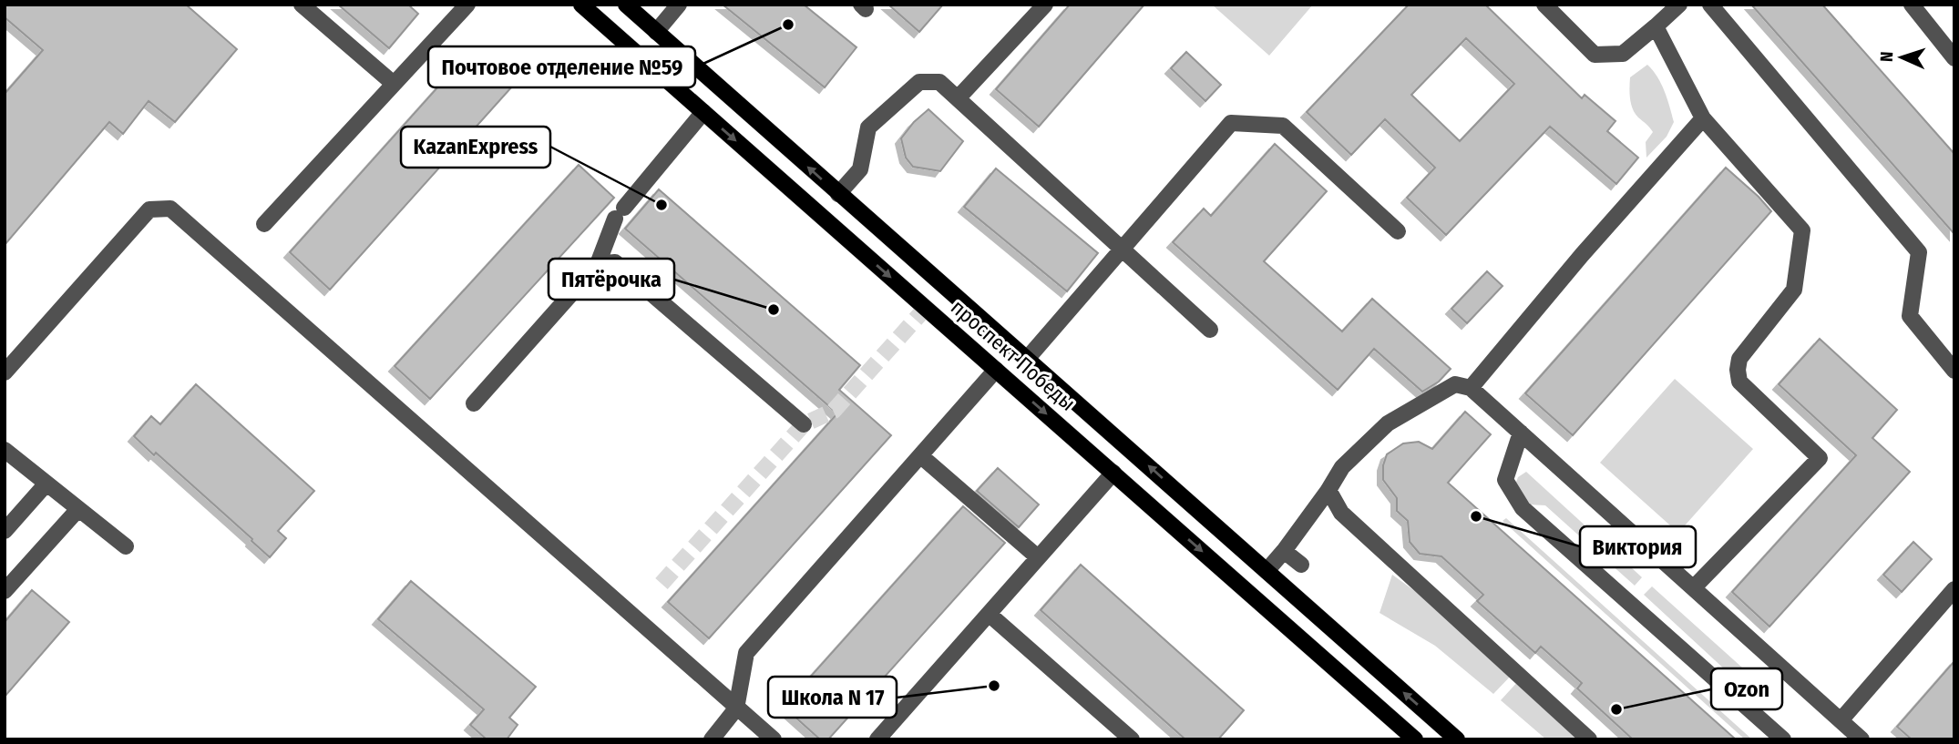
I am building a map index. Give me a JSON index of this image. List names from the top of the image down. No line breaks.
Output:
{"streets":{"main road":["проспект Победы"]},"places":["Почтовое отделение №59","KazanExpress","Пятёрочка","Виктория","Школа N 17","Ozon"],"north":"left"}
